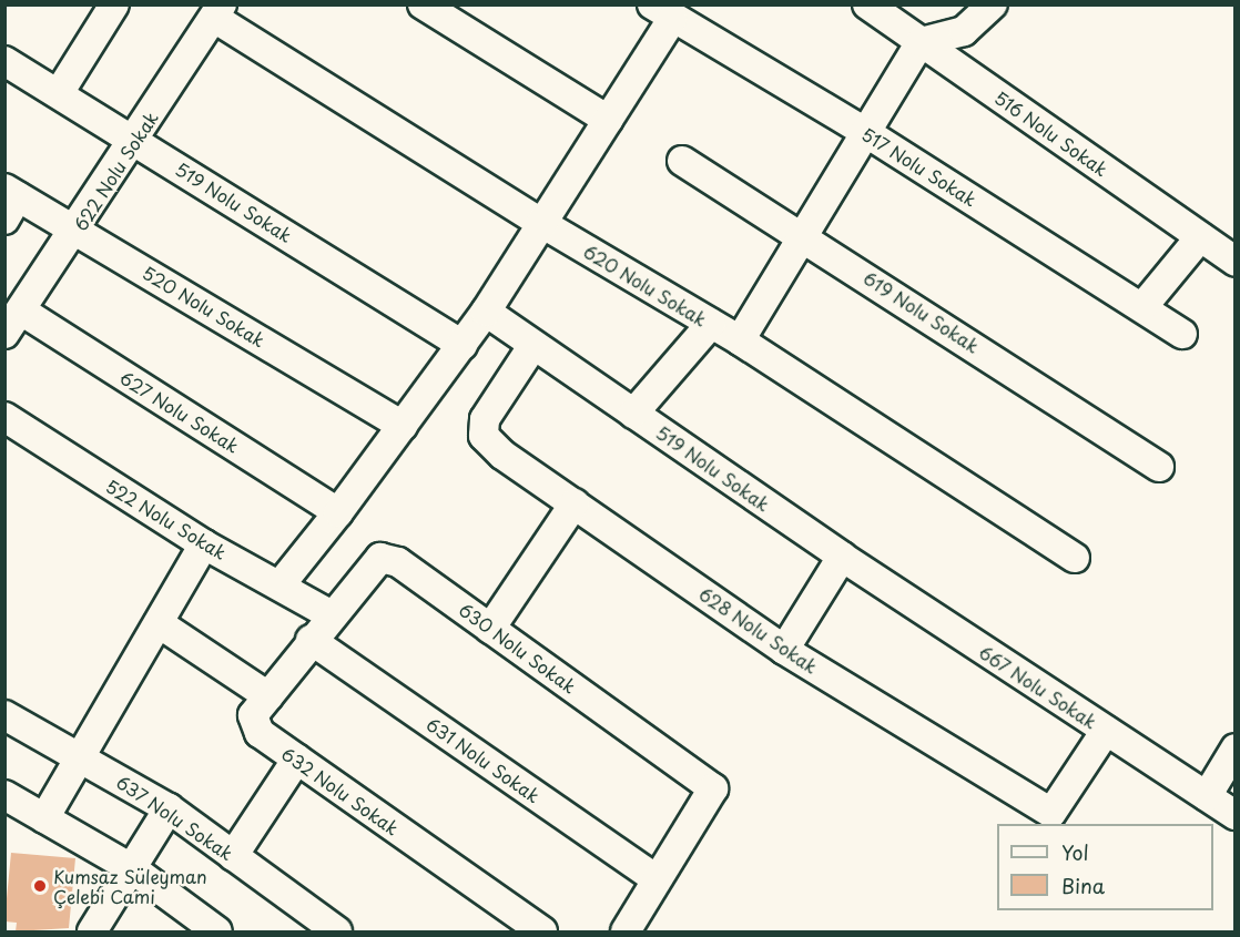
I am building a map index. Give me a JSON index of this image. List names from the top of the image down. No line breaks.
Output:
{"streets":{"street":["516 Nolu Sokak","517 Nolu Sokak","622 Nolu Sokak","519 Nolu Sokak","620 Nolu Sokak","520 Nolu Sokak","619 Nolu Sokak","627 Nolu Sokak","522 Nolu Sokak","628 Nolu Sokak","630 Nolu Sokak","667 Nolu Sokak","631 Nolu Sokak","632 Nolu Sokak","637 Nolu Sokak"]},"crossings":[["622 Nolu Sokak","519 Nolu Sokak"],["622 Nolu Sokak","620 Nolu Sokak"],["622 Nolu Sokak","520 Nolu Sokak"],["622 Nolu Sokak","627 Nolu Sokak"],["519 Nolu Sokak","628 Nolu Sokak"],["519 Nolu Sokak","667 Nolu Sokak"],["522 Nolu Sokak","630 Nolu Sokak"],["522 Nolu Sokak","632 Nolu Sokak"],["628 Nolu Sokak","667 Nolu Sokak"],["630 Nolu Sokak","631 Nolu Sokak"],["630 Nolu Sokak","632 Nolu Sokak"],["631 Nolu Sokak","632 Nolu Sokak"]],"places":["Kumsaz Süleyman Çelebi Cami"],"legend":["Yol","Bina"]}
